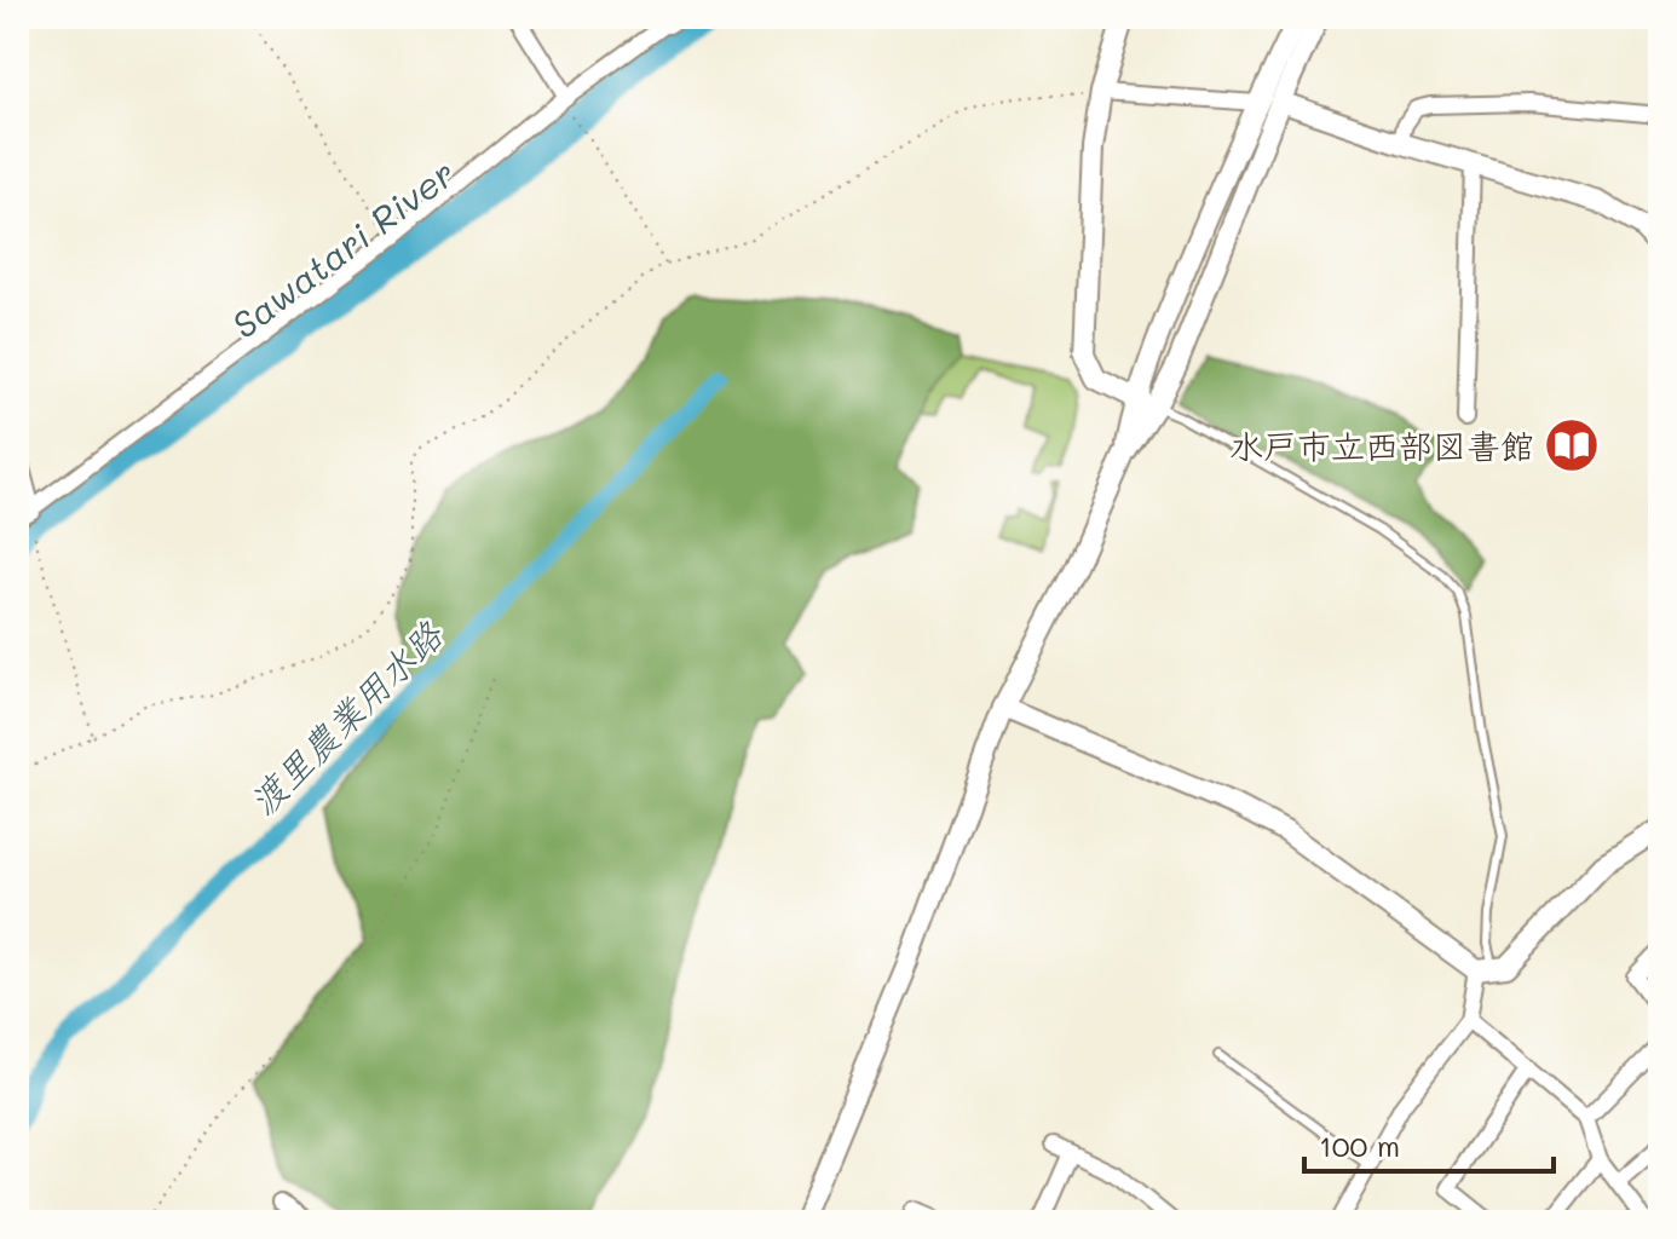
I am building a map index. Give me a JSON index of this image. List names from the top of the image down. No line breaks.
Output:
{"water":["Sawatari River","渡里農業用水路"],"places":{"library":["水戸市立西部図書館"]},"scale_bar":"100 m"}
